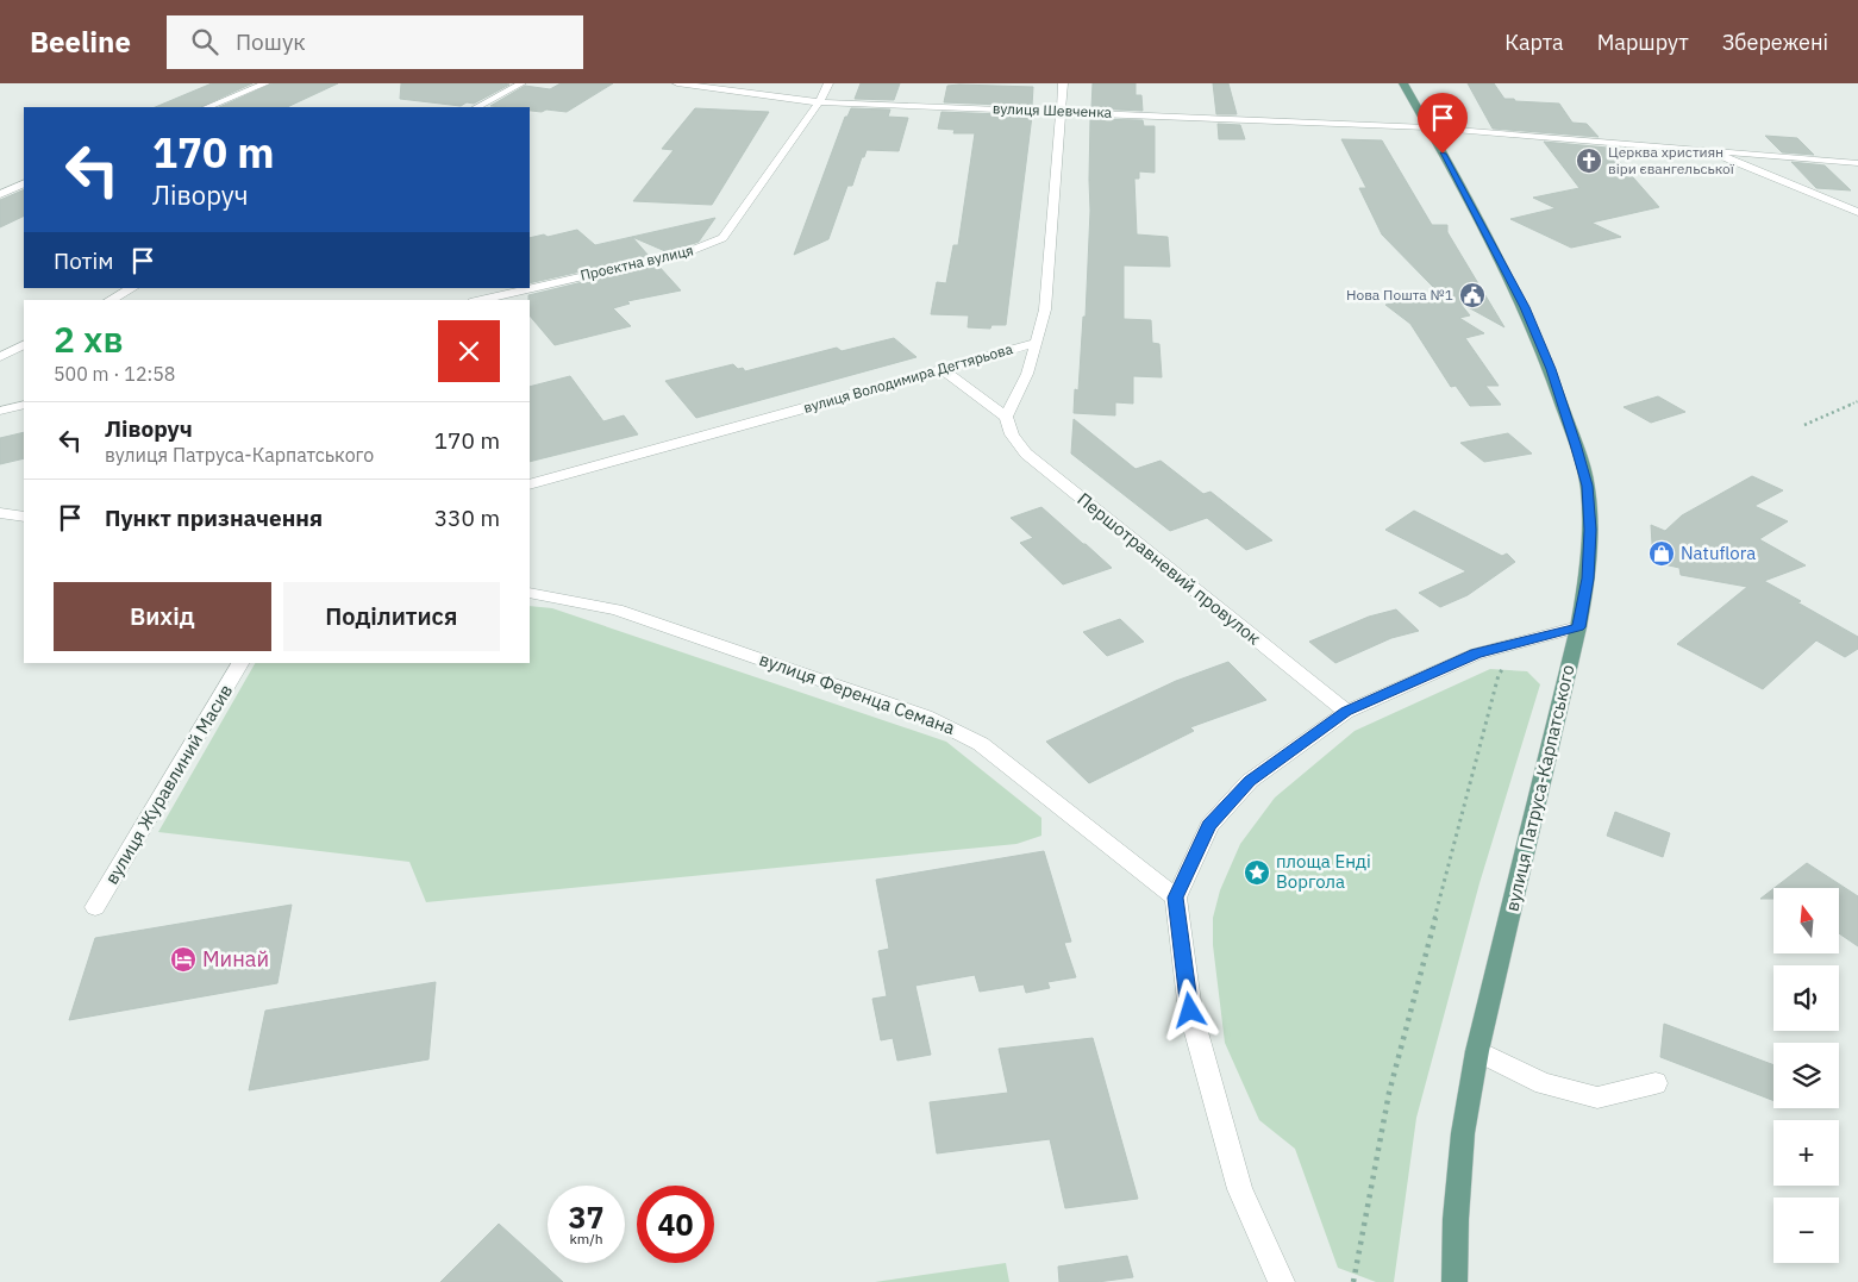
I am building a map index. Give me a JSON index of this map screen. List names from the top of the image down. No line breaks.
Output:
{"streets":{"main road":["вулиця Патруса-Карпатського"],"street":["вулиця Шевченка","Проектна вулиця","вулиця Володимира Дегтярьова","Першотравневий провулок","вулиця Ференца Семана","вулиця Журавлиний Масив"]},"crossings":[["вулиця Шевченка","Проектна вулиця"],["вулиця Шевченка","вулиця Володимира Дегтярьова"],["вулиця Шевченка","вулиця Патруса-Карпатського"],["вулиця Володимира Дегтярьова","Першотравневий провулок"]],"places":{"church":["Церква християн віри євангельської"],"public building":["Нова Пошта №1"],"shop":["Natuflora"],"place":["площа Енді Воргола"],"hotel":["Минай"]},"north":"top","page":{"header":"Beeline","search":"Пошук","nav":["Карта","Маршрут","Збережені"],"turn":["170 m","Ліворуч"],"then":"Потім","heading":["2 хв","500 m · 12:58"],"list":[{"name":"Ліворуч","note":"вулиця Патруса-Карпатського","value":"170 m"},{"name":"Пункт призначення","value":"330 m"}],"buttons":["Вихід","Поділитися"],"map_buttons":["+","−"],"speed":"37 km/h","limit":"40"}}
